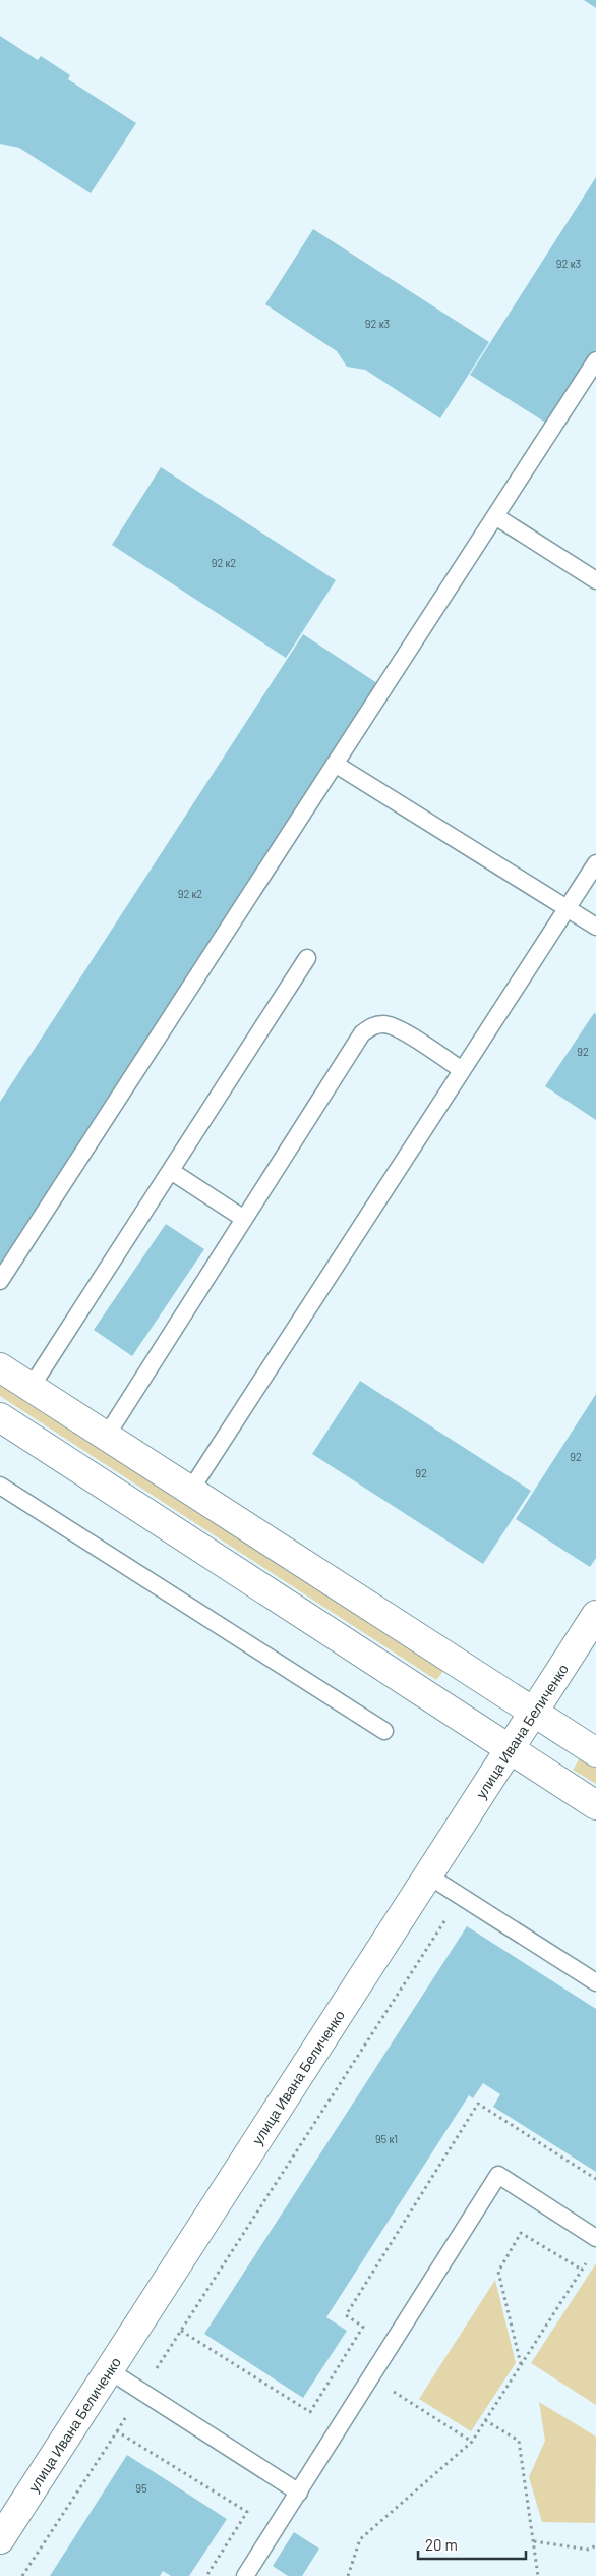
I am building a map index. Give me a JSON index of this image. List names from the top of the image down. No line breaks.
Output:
{"streets":{"street":["улица Ивана Беличенко"]},"house_numbers":["92 к3","92 к3","92 к2","92 к2","92","92","92","95 к1","95"],"scale_bar":"20 m"}
